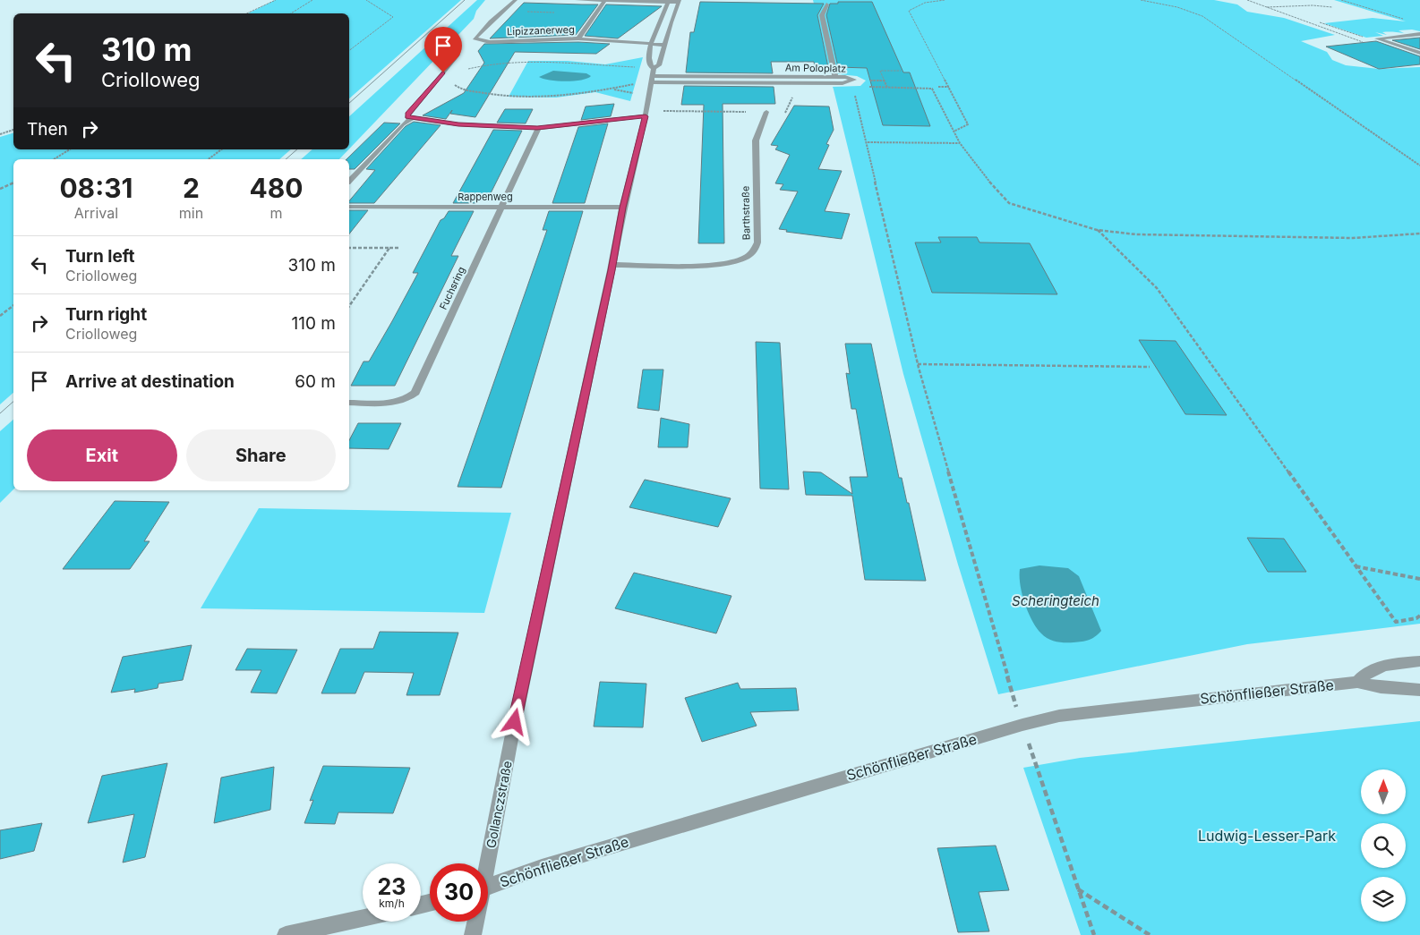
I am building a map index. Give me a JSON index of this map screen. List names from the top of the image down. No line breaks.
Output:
{"streets":{"street":["Lipizzanerweg","Am Poloplatz","Rappenweg","Barthstraße","Fuchsring","Schönfließer Straße","Gollanczstraße"]},"crossings":[["Lipizzanerweg","Gollanczstraße"],["Am Poloplatz","Gollanczstraße"],["Rappenweg","Fuchsring"],["Rappenweg","Gollanczstraße"],["Barthstraße","Gollanczstraße"]],"water":["Scheringteich"],"parks":["Ludwig-Lesser-Park"],"north":"top","page":{"turn":["310 m","Criolloweg"],"then":"Then","eta":["08:31","Arrival","2","min","480","m"],"list":[{"name":"Turn left","note":"Criolloweg","value":"310 m"},{"name":"Turn right","note":"Criolloweg","value":"110 m"},{"name":"Arrive at destination","value":"60 m"}],"buttons":["Exit","Share"],"speed":"23 km/h","limit":"30"}}
